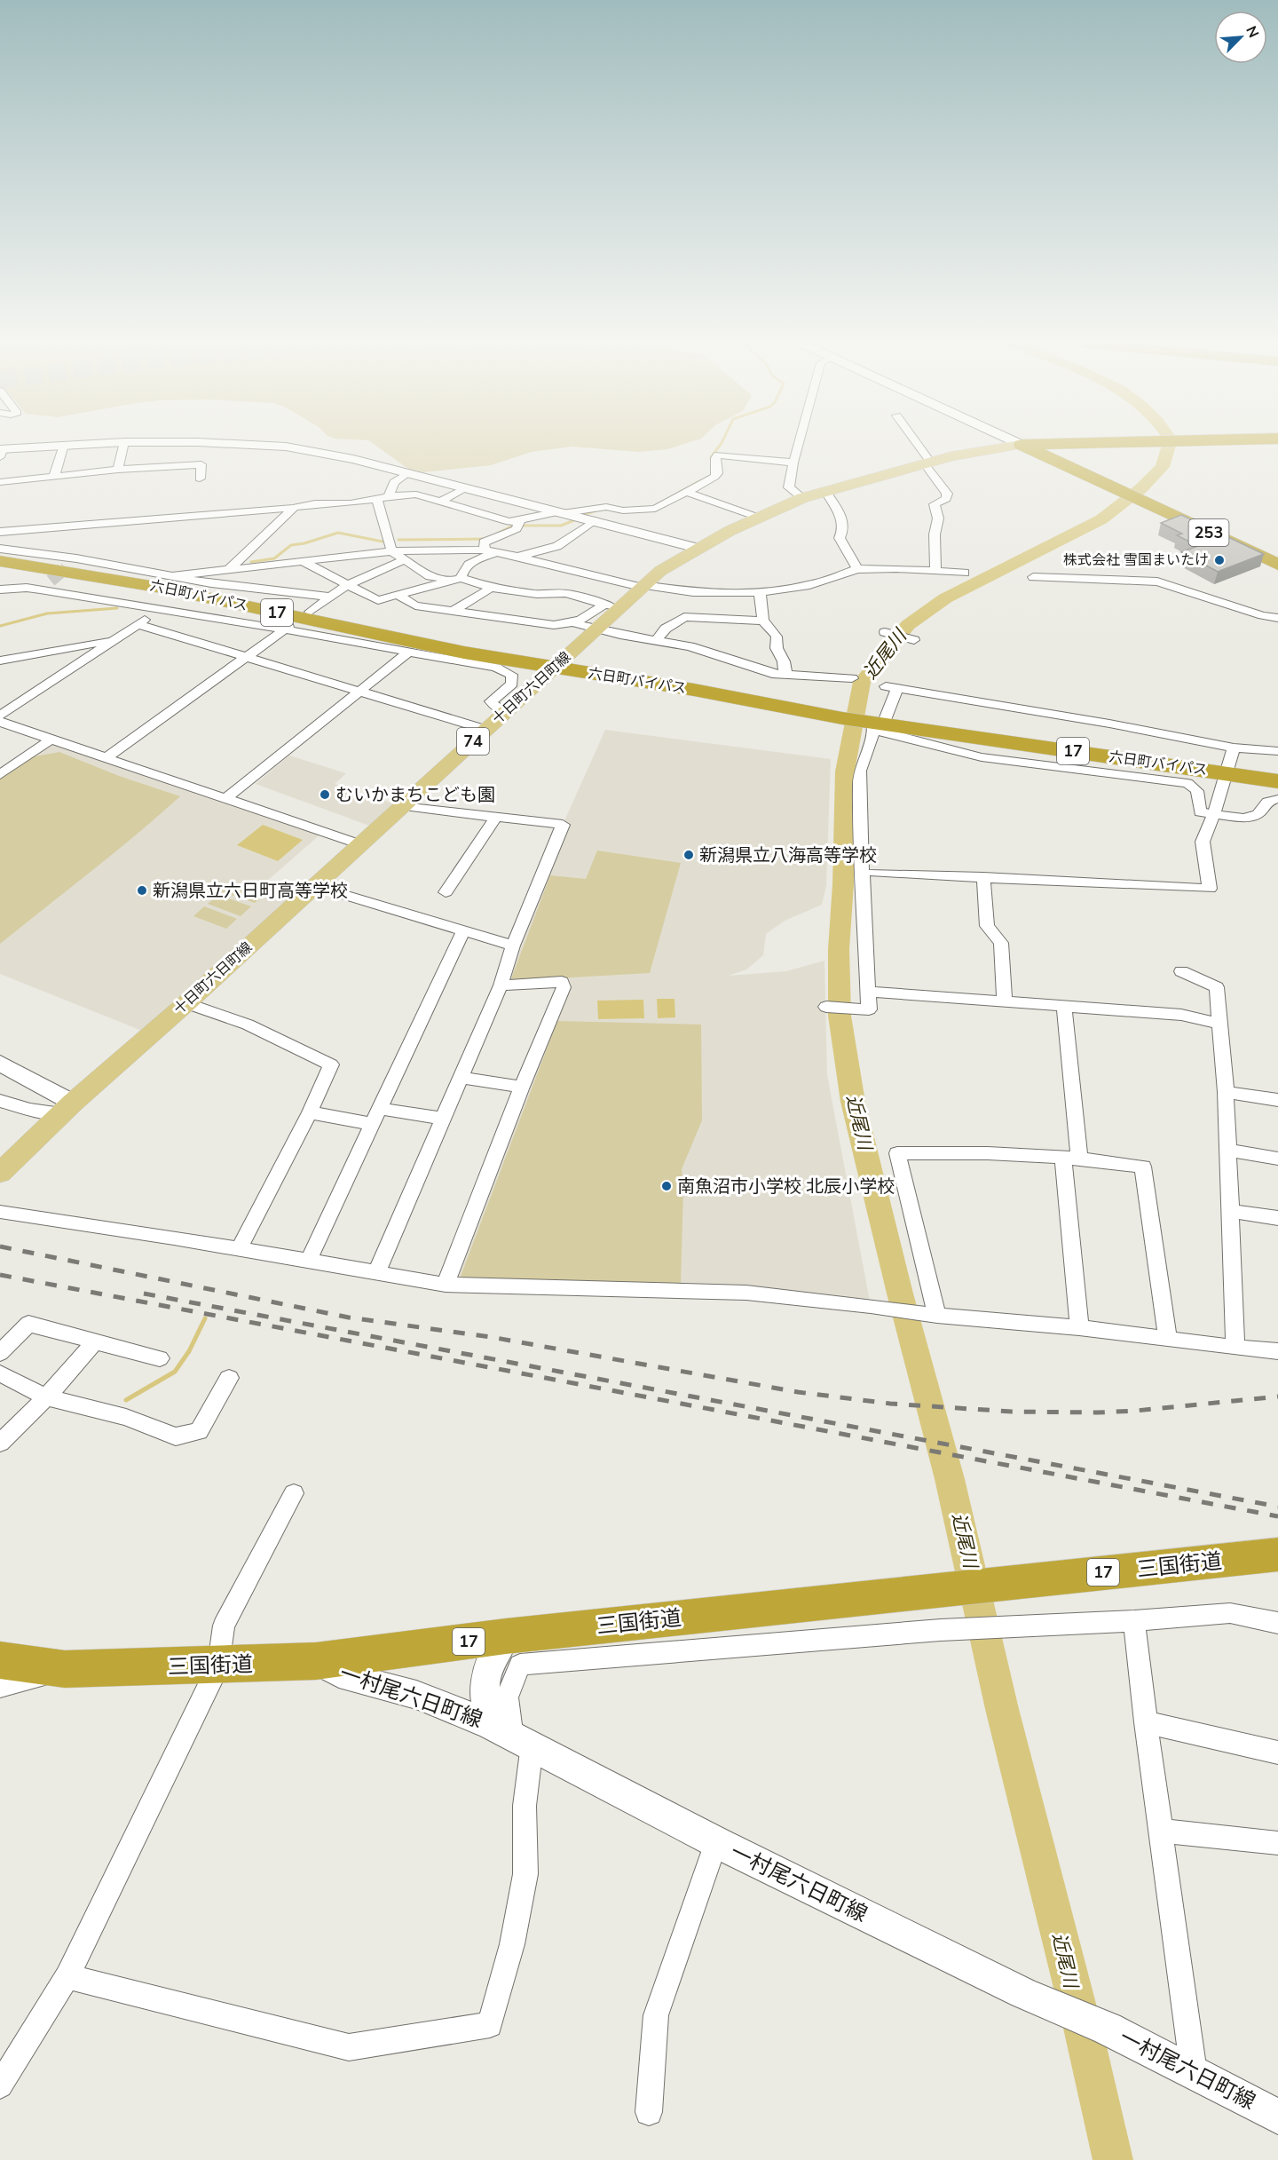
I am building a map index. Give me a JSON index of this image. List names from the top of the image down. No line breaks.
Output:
{"streets":{"highway":["253","六日町バイパス","17","三国街道"],"main road":["十日町六日町線","74","一村尾六日町線"]},"crossings":[["253","十日町六日町線"],["六日町バイパス","十日町六日町線"],["三国街道","一村尾六日町線"]],"water":["近尾川"],"places":["株式会社 雪国まいたけ","むいかまちこども園","新潟県立八海高等学校","新潟県立六日町高等学校","南魚沼市小学校 北辰小学校"],"north":"top right"}
